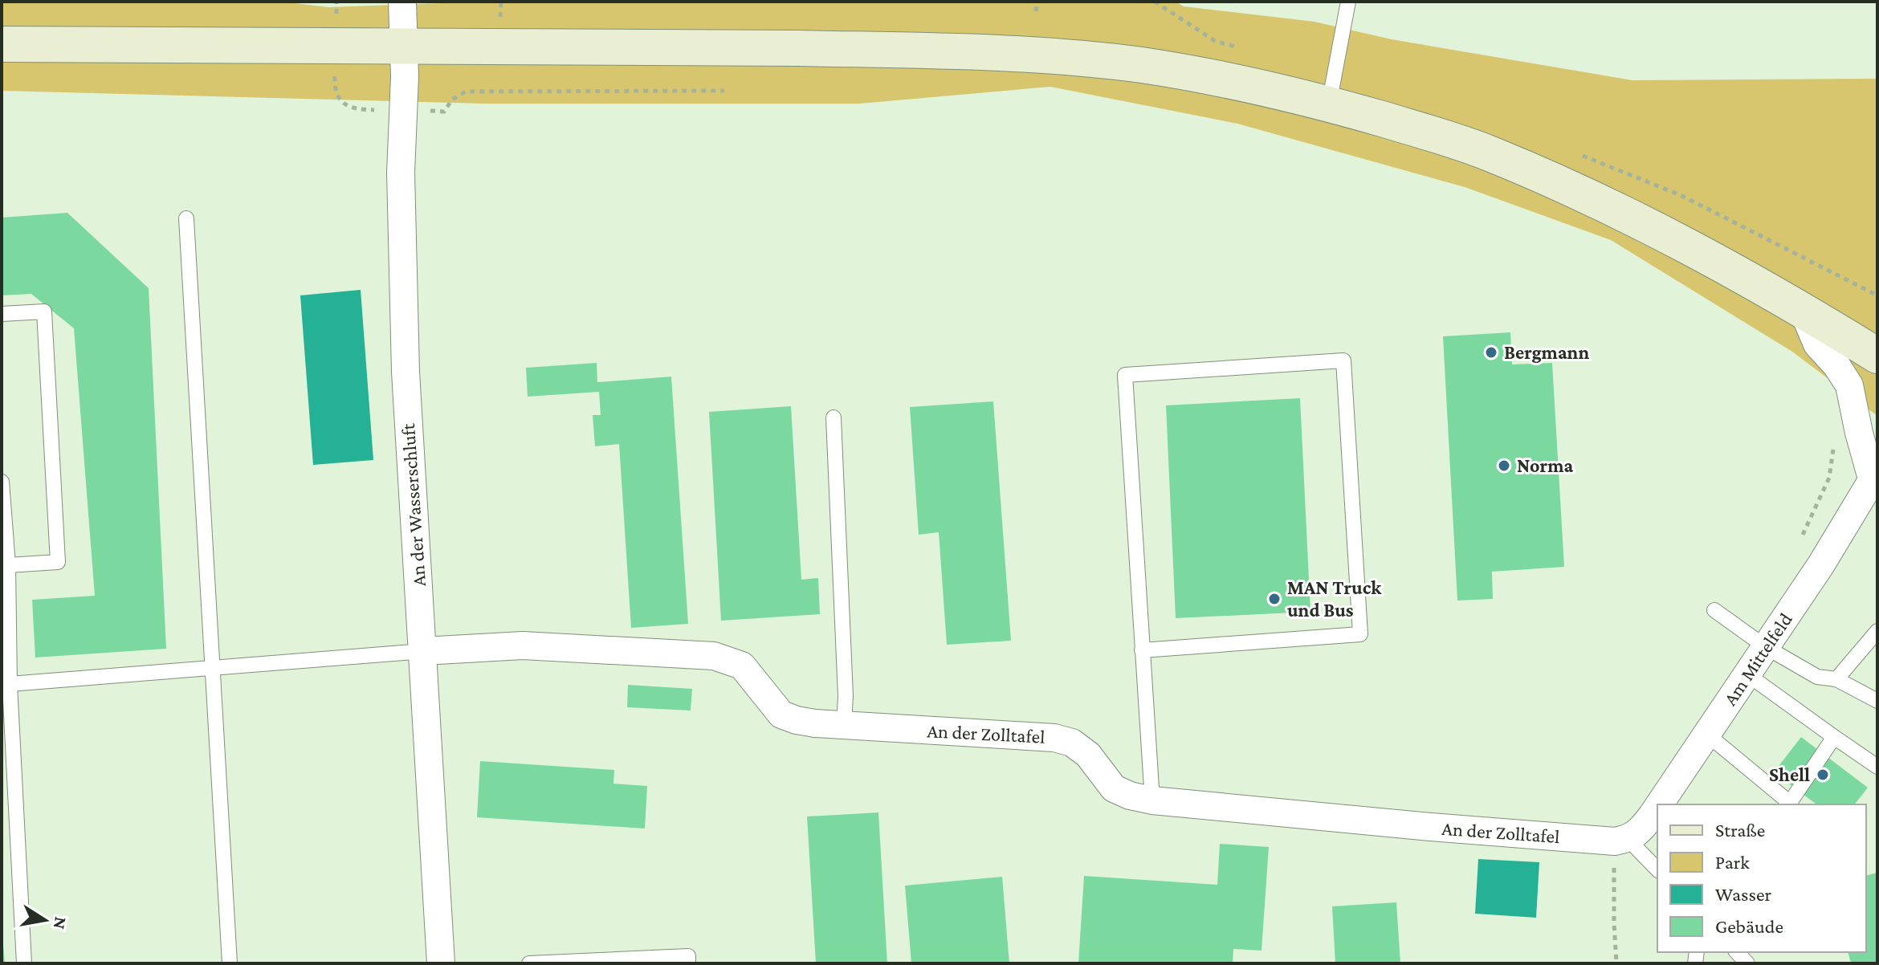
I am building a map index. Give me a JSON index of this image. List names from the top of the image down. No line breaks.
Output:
{"streets":{"street":["An der Wasserschluft","Am Mittelfeld","An der Zolltafel"]},"crossings":[["An der Wasserschluft","An der Zolltafel"],["Am Mittelfeld","An der Zolltafel"]],"places":["Bergmann","Norma","MAN Truck und Bus","Shell"],"legend":["Straße","Park","Wasser","Gebäude"],"north":"right"}
